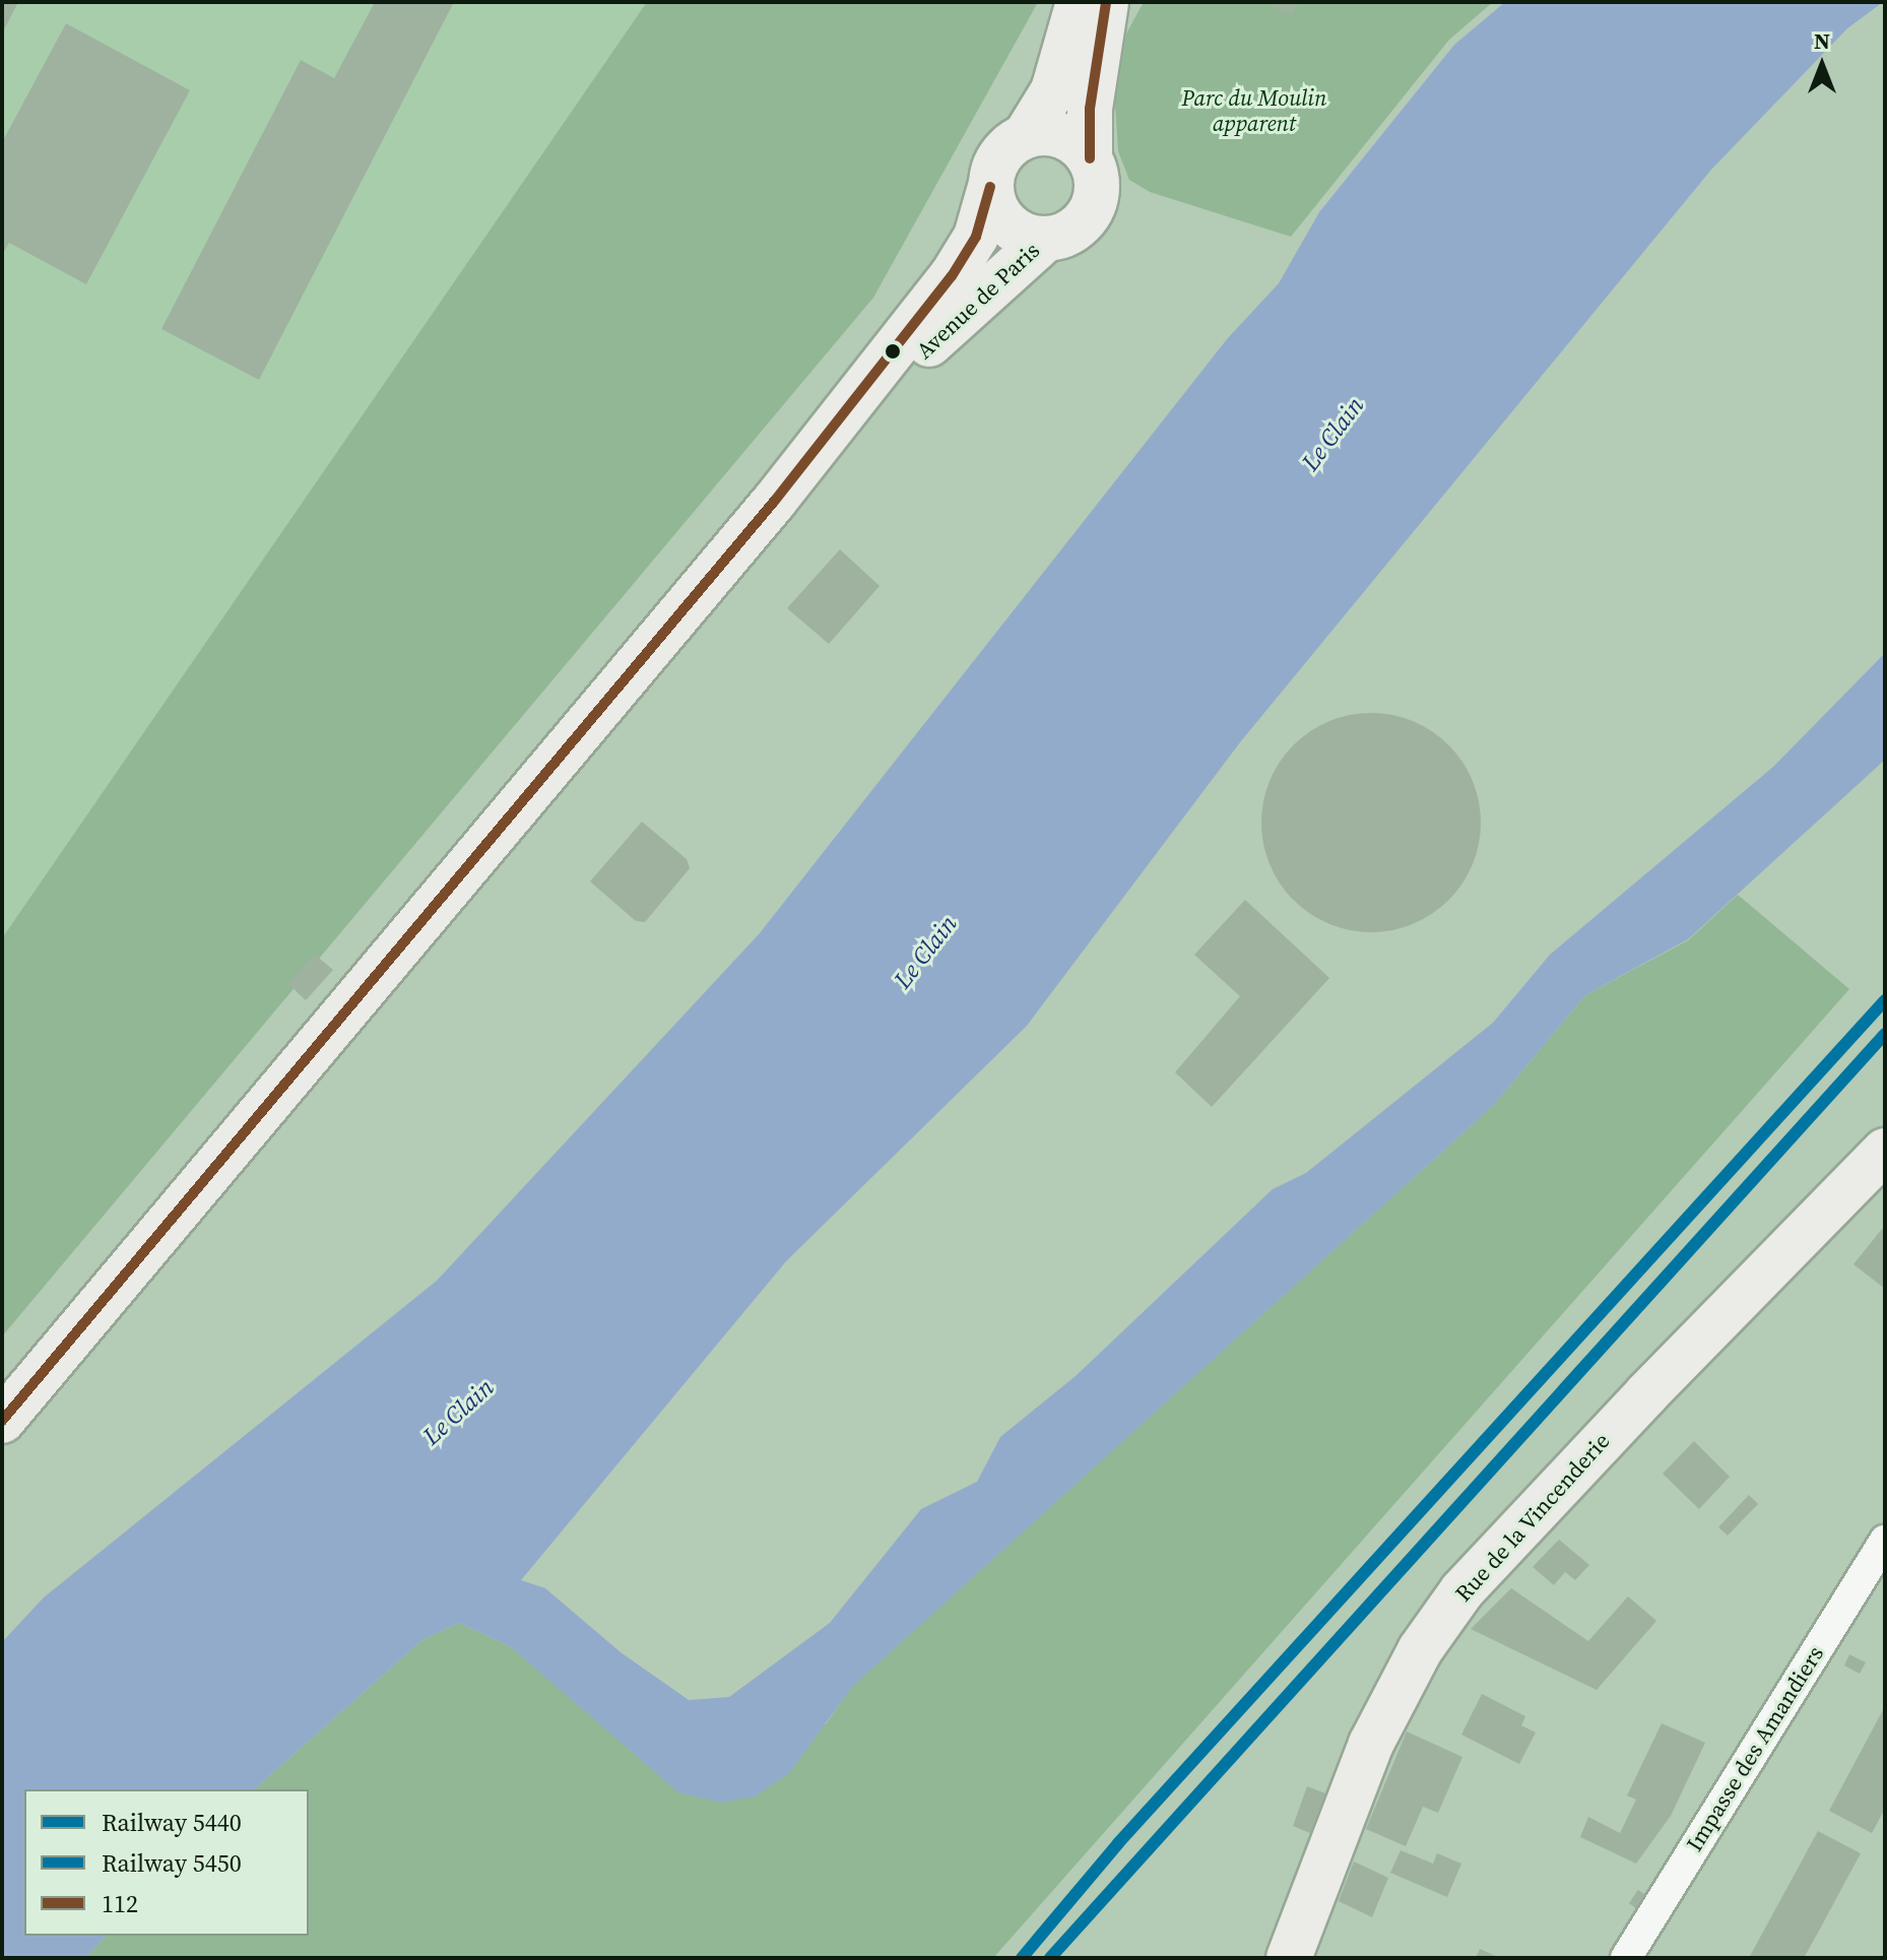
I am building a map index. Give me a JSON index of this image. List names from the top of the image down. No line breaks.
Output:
{"streets":{"main road":["Avenue de Paris","Rue de la Vincenderie"],"street":["Impasse des Amandiers"]},"water":["Le Clain"],"parks":["Parc du Moulin apparent"],"lines":["transit line 112","rail line 5440","rail line 5450"],"legend":["Railway 5440","Railway 5450","112"],"north":"top"}
